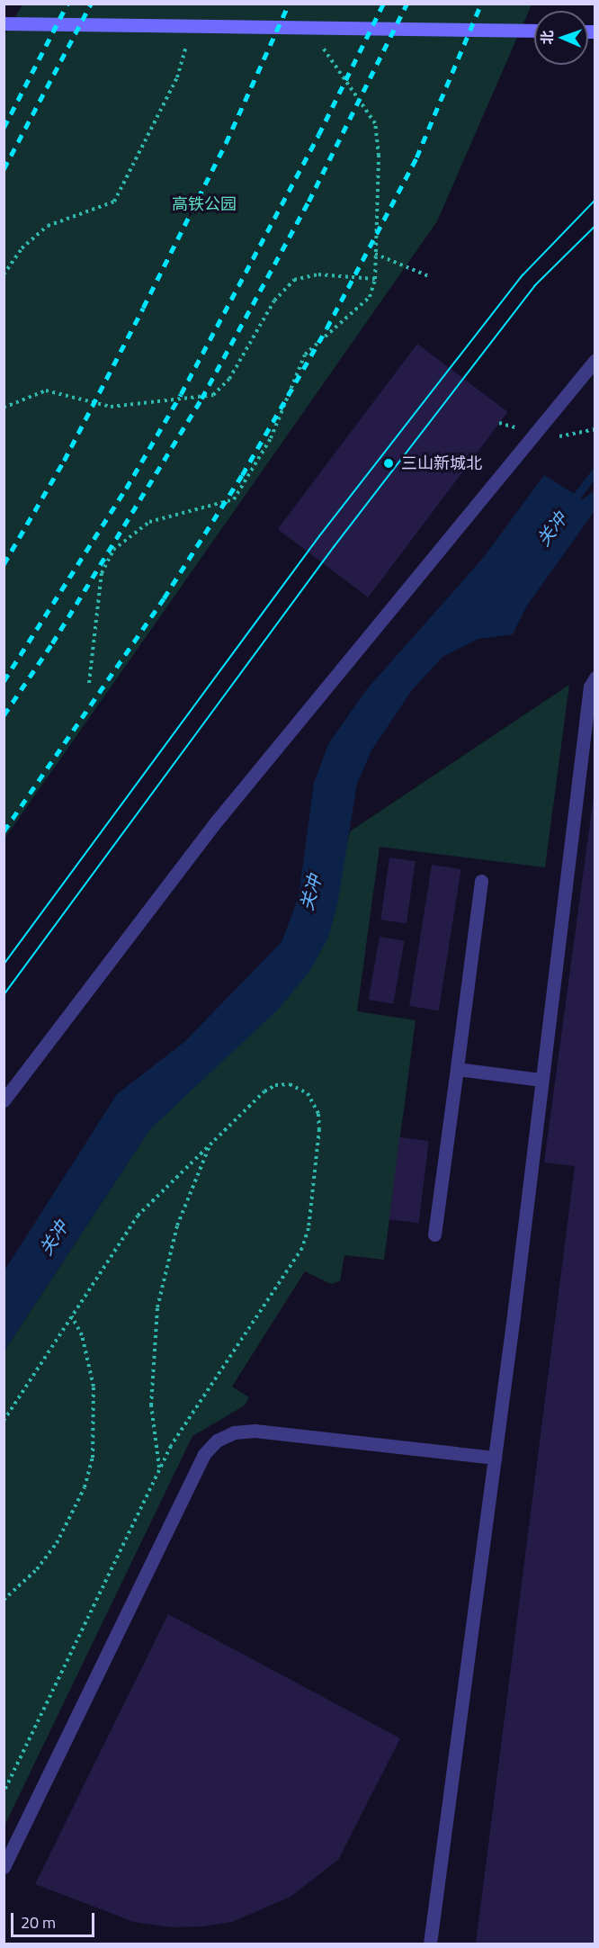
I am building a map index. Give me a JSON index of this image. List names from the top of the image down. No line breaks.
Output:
{"water":["关冲"],"parks":["高铁公园"],"places":["三山新城北"],"scale_bar":"20 m","north":"left"}
